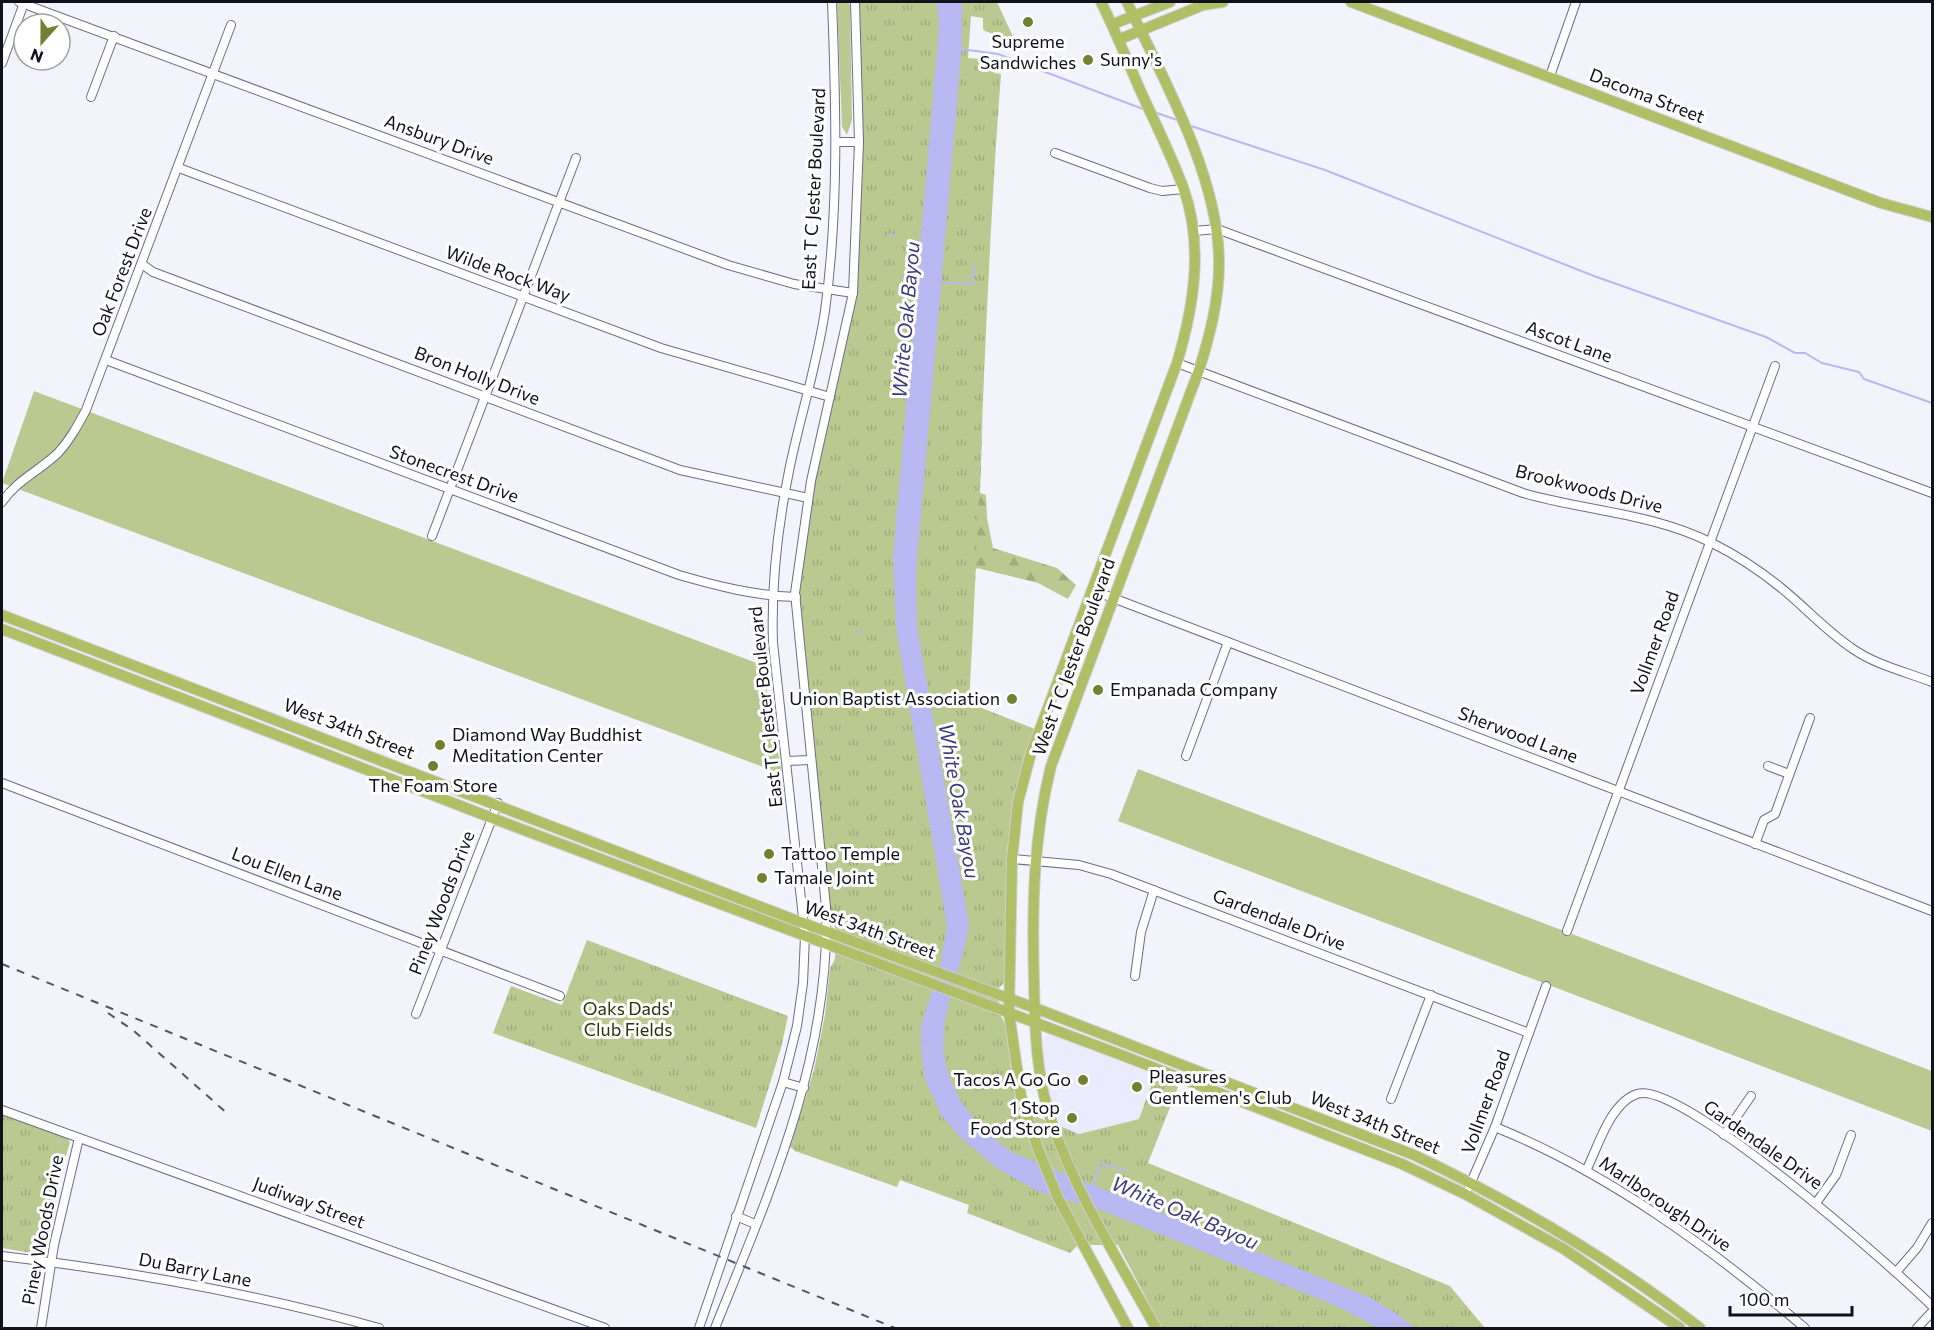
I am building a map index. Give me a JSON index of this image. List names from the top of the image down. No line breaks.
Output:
{"streets":{"main road":["Dacoma Street","West T C Jester Boulevard","West 34th Street"],"street":["Ansbury Drive","East T C Jester Boulevard","Oak Forest Drive","Wilde Rock Way","Ascot Lane","Bron Holly Drive","Stonecrest Drive","Brookwoods Drive","Vollmer Road","Sherwood Lane","Lou Ellen Lane","Piney Woods Drive","Gardendale Drive","Judiway Street","Marlborough Drive","Du Barry Lane"]},"crossings":[["Ansbury Drive","East T C Jester Boulevard"],["Ansbury Drive","Oak Forest Drive"],["East T C Jester Boulevard","Wilde Rock Way"],["East T C Jester Boulevard","Bron Holly Drive"],["East T C Jester Boulevard","Stonecrest Drive"],["East T C Jester Boulevard","West 34th Street"],["Oak Forest Drive","Wilde Rock Way"],["Oak Forest Drive","Bron Holly Drive"],["Oak Forest Drive","Stonecrest Drive"],["Ascot Lane","Vollmer Road"],["Ascot Lane","West T C Jester Boulevard"],["Brookwoods Drive","Vollmer Road"],["Brookwoods Drive","West T C Jester Boulevard"],["Vollmer Road","West 34th Street"],["Vollmer Road","Sherwood Lane"],["Vollmer Road","Gardendale Drive"],["Vollmer Road","Marlborough Drive"],["West T C Jester Boulevard","West 34th Street"],["West T C Jester Boulevard","Sherwood Lane"],["West T C Jester Boulevard","Gardendale Drive"],["West 34th Street","Piney Woods Drive"],["Lou Ellen Lane","Piney Woods Drive"],["Piney Woods Drive","Judiway Street"],["Piney Woods Drive","Du Barry Lane"],["Gardendale Drive","Marlborough Drive"]],"water":["White Oak Bayou"],"parks":["Oaks Dads' Club Fields"],"places":["Supreme Sandwiches","Sunny's","Empanada Company","Union Baptist Association","Diamond Way Buddhist Meditation Center","The Foam Store","Tattoo Temple","Tamale Joint","Tacos A Go Go","Pleasures Gentlemen's Club","1 Stop Food Store"],"scale_bar":"100 m","north":"bottom"}
